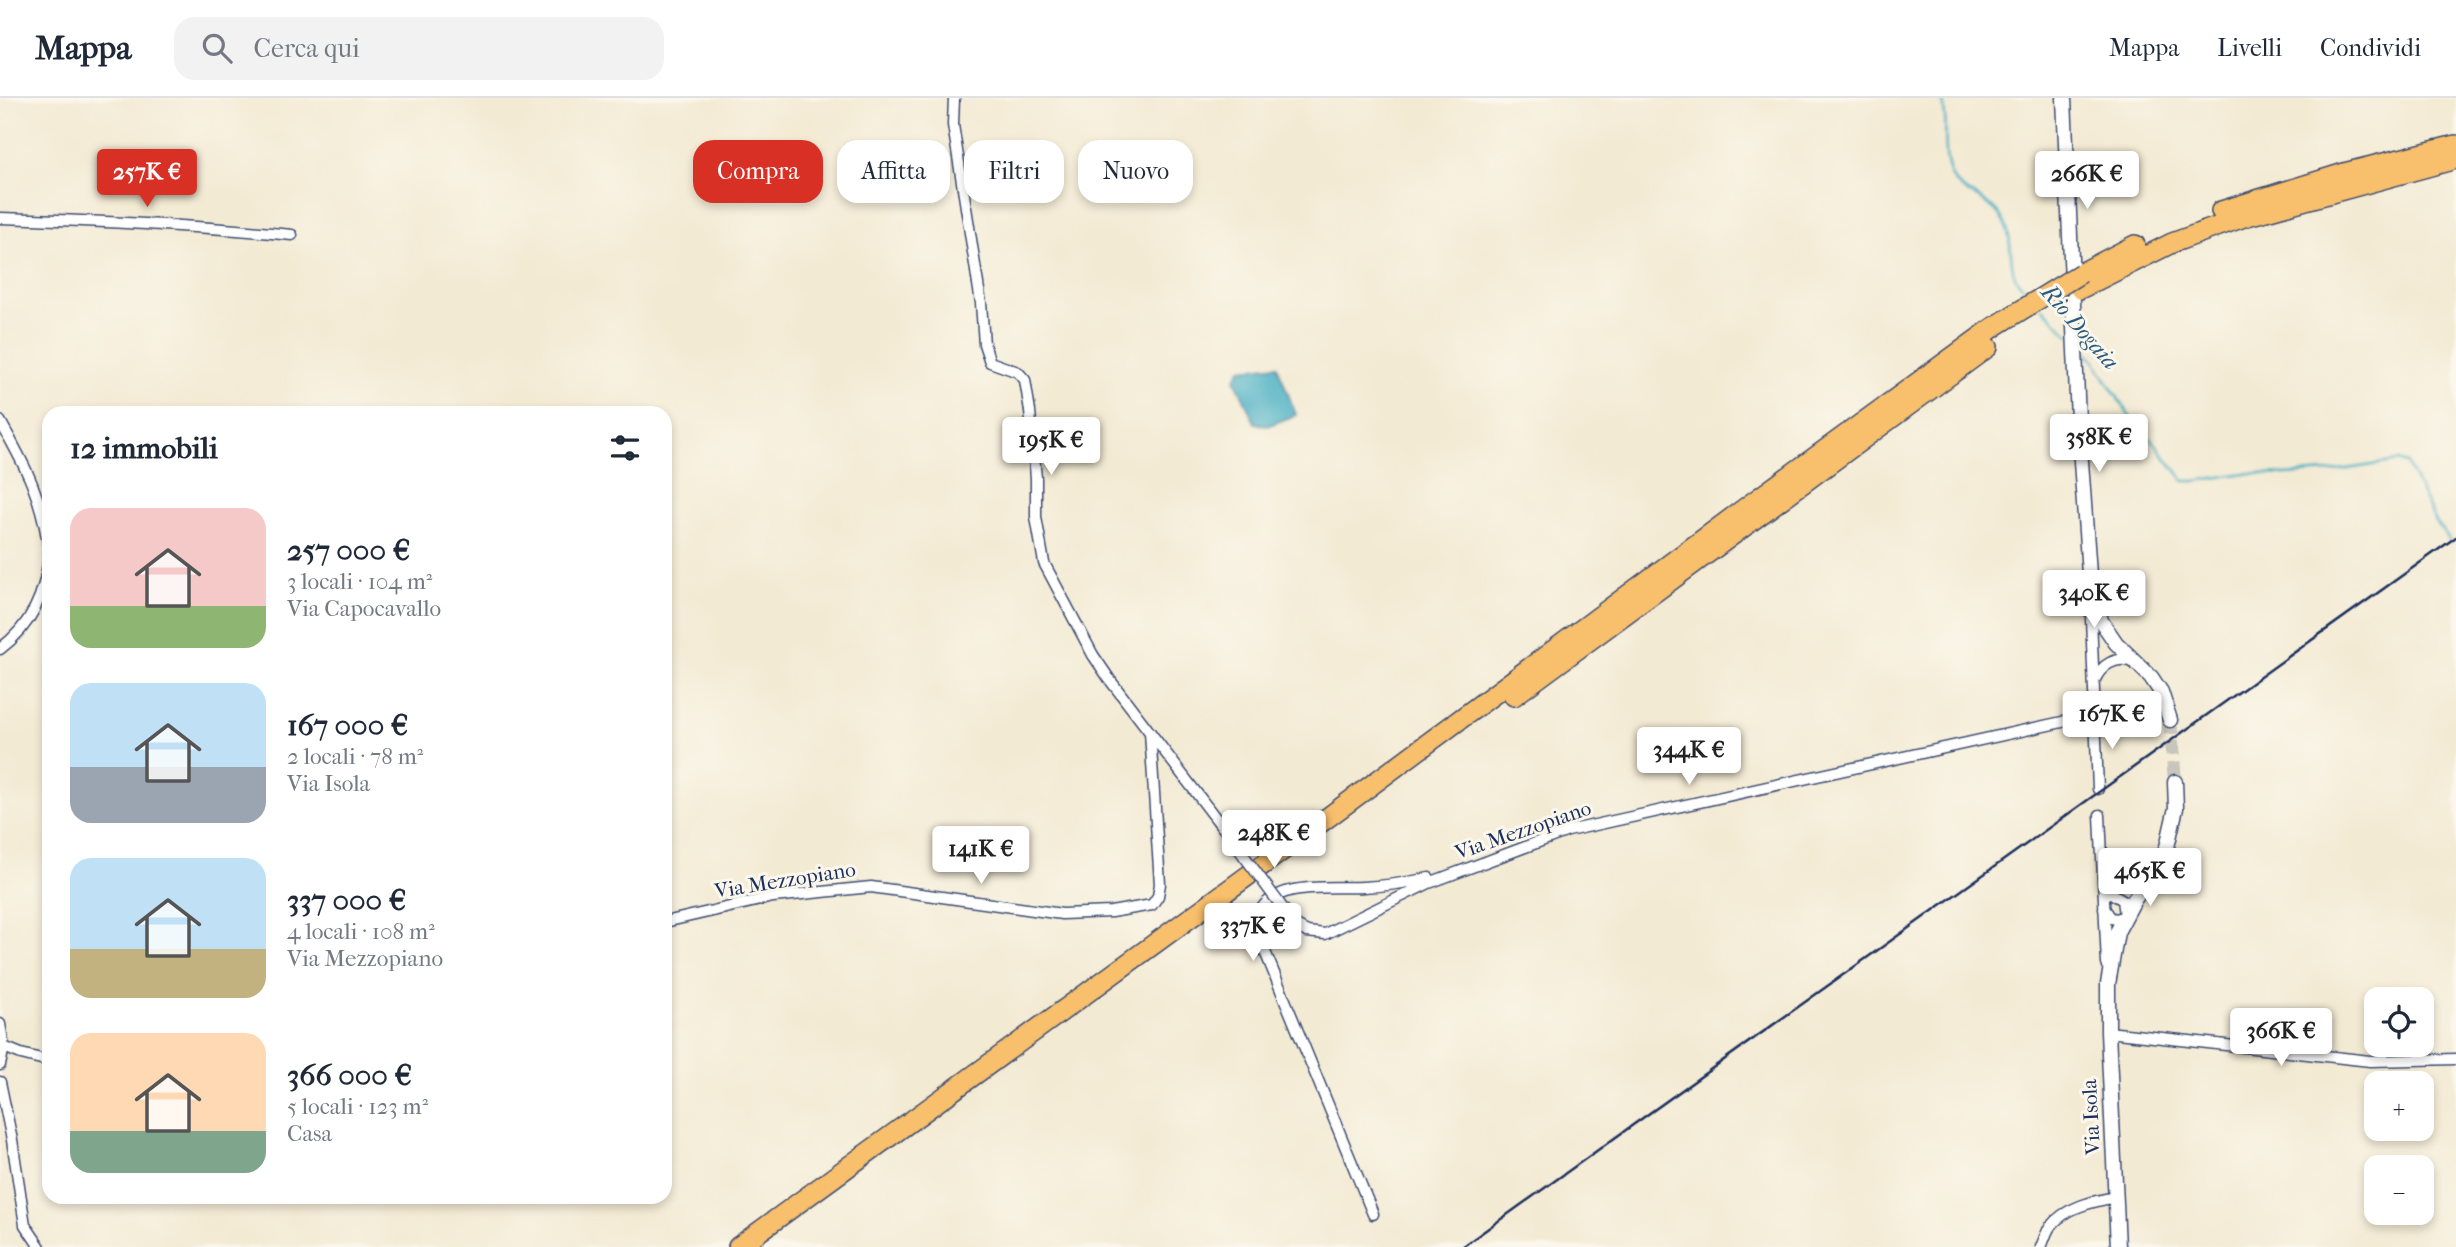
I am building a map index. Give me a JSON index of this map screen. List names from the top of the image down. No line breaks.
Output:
{"streets":{"street":["Via Mezzopiano","Via Isola"]},"water":["Rio Dogaia"],"page":{"header":"Mappa","search":"Cerca qui","nav":["Mappa","Livelli","Condividi"],"chip":["Compra","Affitta","Filtri","Nuovo"],"price":["257K €","266K €","358K €","195K €","340K €","167K €","344K €","248K €","141K €","465K €","337K €","366K €"],"heading":"12 immobili","list":[{"name":"257 000 €","note":"3 locali · 104 m² · Via Capocavallo"},{"name":"167 000 €","note":"2 locali · 78 m² · Via Isola"},{"name":"337 000 €","note":"4 locali · 108 m² · Via Mezzopiano"},{"name":"366 000 €","note":"5 locali · 123 m² · Casa"}],"map_buttons":["+","−"]}}
